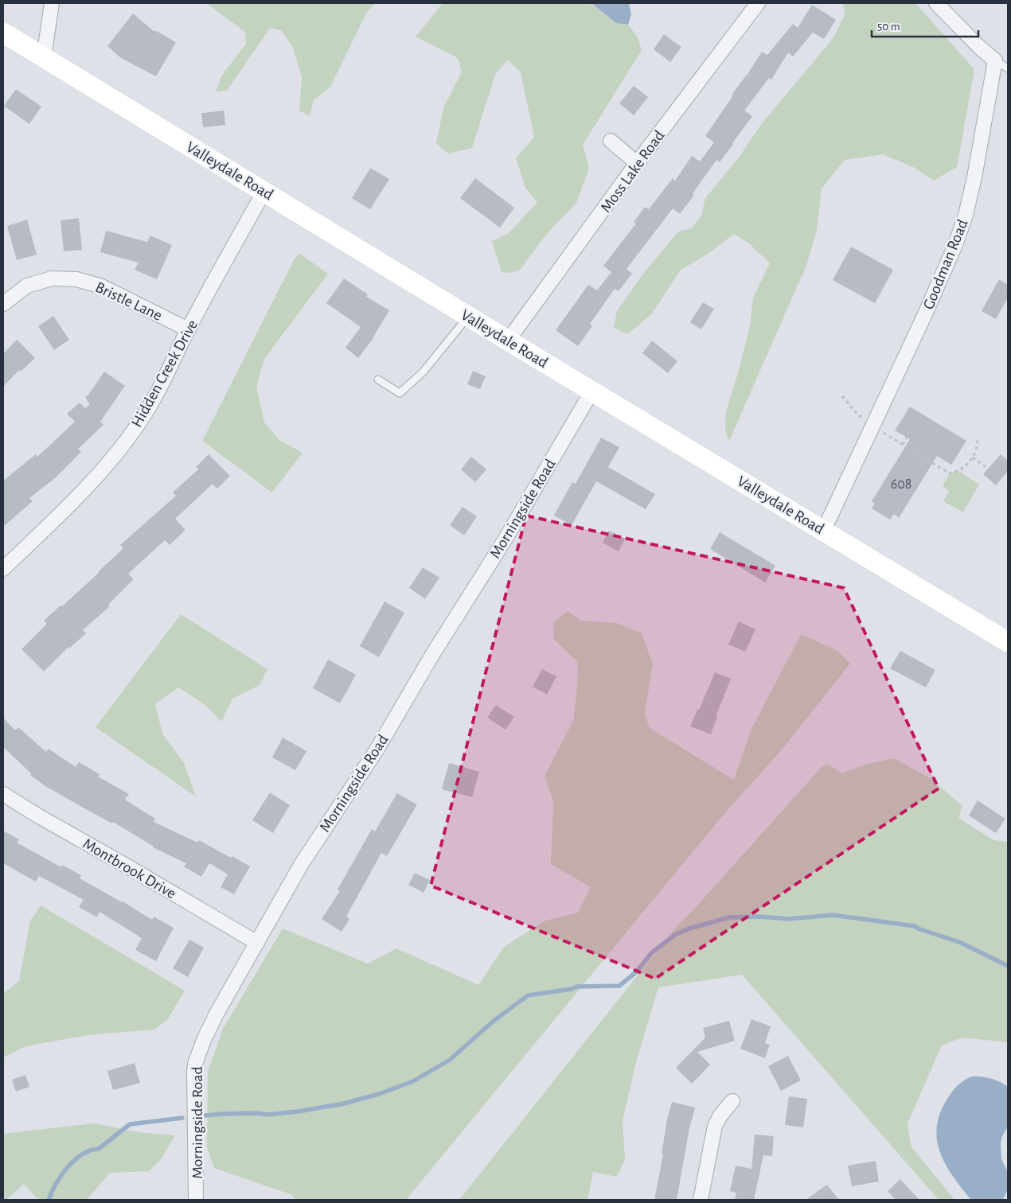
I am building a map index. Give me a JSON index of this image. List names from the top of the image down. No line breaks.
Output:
{"streets":{"street":["Valleydale Road","Moss Lake Road","Goodman Road","Bristle Lane","Hidden Creek Drive","Morningside Road","Montbrook Drive"]},"crossings":[["Valleydale Road","Moss Lake Road"],["Valleydale Road","Goodman Road"],["Valleydale Road","Hidden Creek Drive"],["Valleydale Road","Morningside Road"],["Bristle Lane","Hidden Creek Drive"],["Morningside Road","Montbrook Drive"]],"house_numbers":["608"],"scale_bar":"50 m"}
